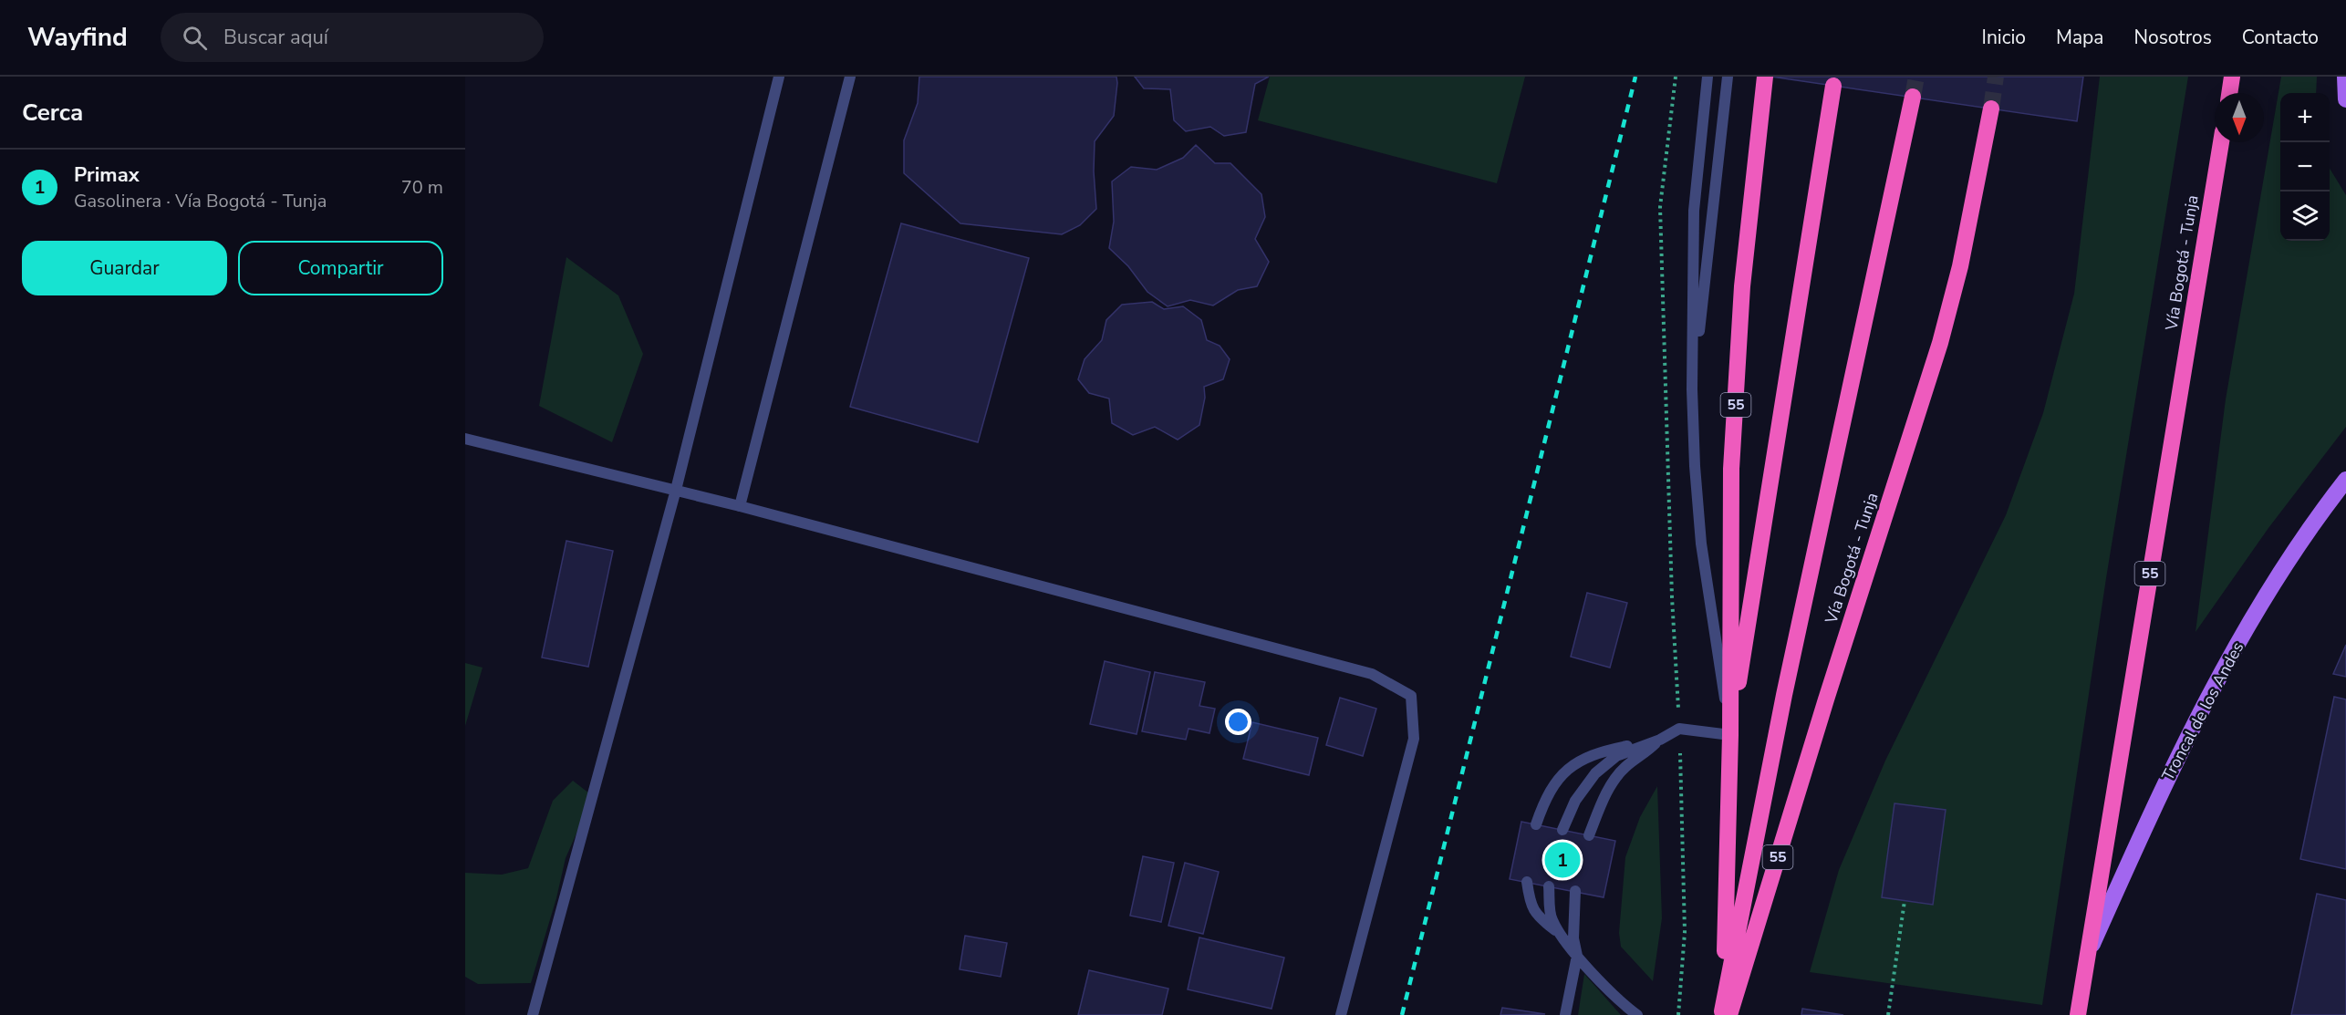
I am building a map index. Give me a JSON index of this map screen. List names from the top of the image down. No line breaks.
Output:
{"streets":{"highway":["Vía Bogotá - Tunja","55"],"main road":["Troncal de los Andes"]},"crossings":[["Vía Bogotá - Tunja","Troncal de los Andes"]],"north":"bottom","page":{"header":"Wayfind","search":"Buscar aquí","nav":["Inicio","Mapa","Nosotros","Contacto"],"heading":"Cerca","map_buttons":["+","−"],"list":[{"mark":"1","name":"Primax","note":"Gasolinera · Vía Bogotá - Tunja","value":"70 m"}],"buttons":["Guardar","Compartir"],"pins":"1"}}
